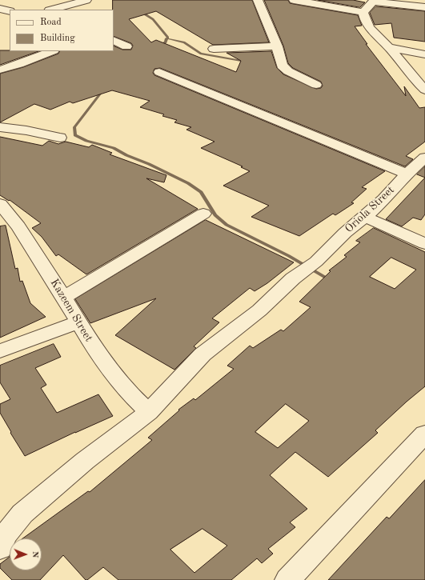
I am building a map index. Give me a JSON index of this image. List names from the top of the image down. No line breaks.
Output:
{"streets":{"street":["Oriola Street","Kazeem Street"]},"crossings":[["Oriola Street","Kazeem Street"]],"legend":["Road","Building"],"north":"right"}
